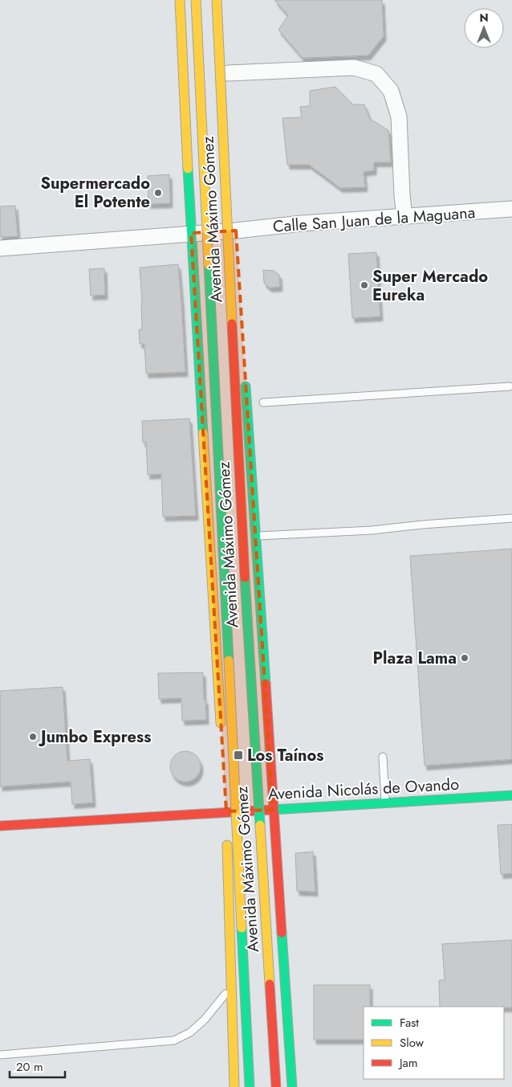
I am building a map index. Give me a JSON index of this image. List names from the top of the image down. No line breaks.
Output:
{"streets":{"main road":["Avenida Máximo Gómez","Avenida Nicolás de Ovando"],"street":["Calle San Juan de la Maguana"]},"places":{"other":["Supermercado El Potente","Super Mercado Eureka","Plaza Lama","Jumbo Express"],"transit":["Los Taínos"]},"legend":["Fast","Slow","Jam"],"scale_bar":"20 m","north":"top"}
